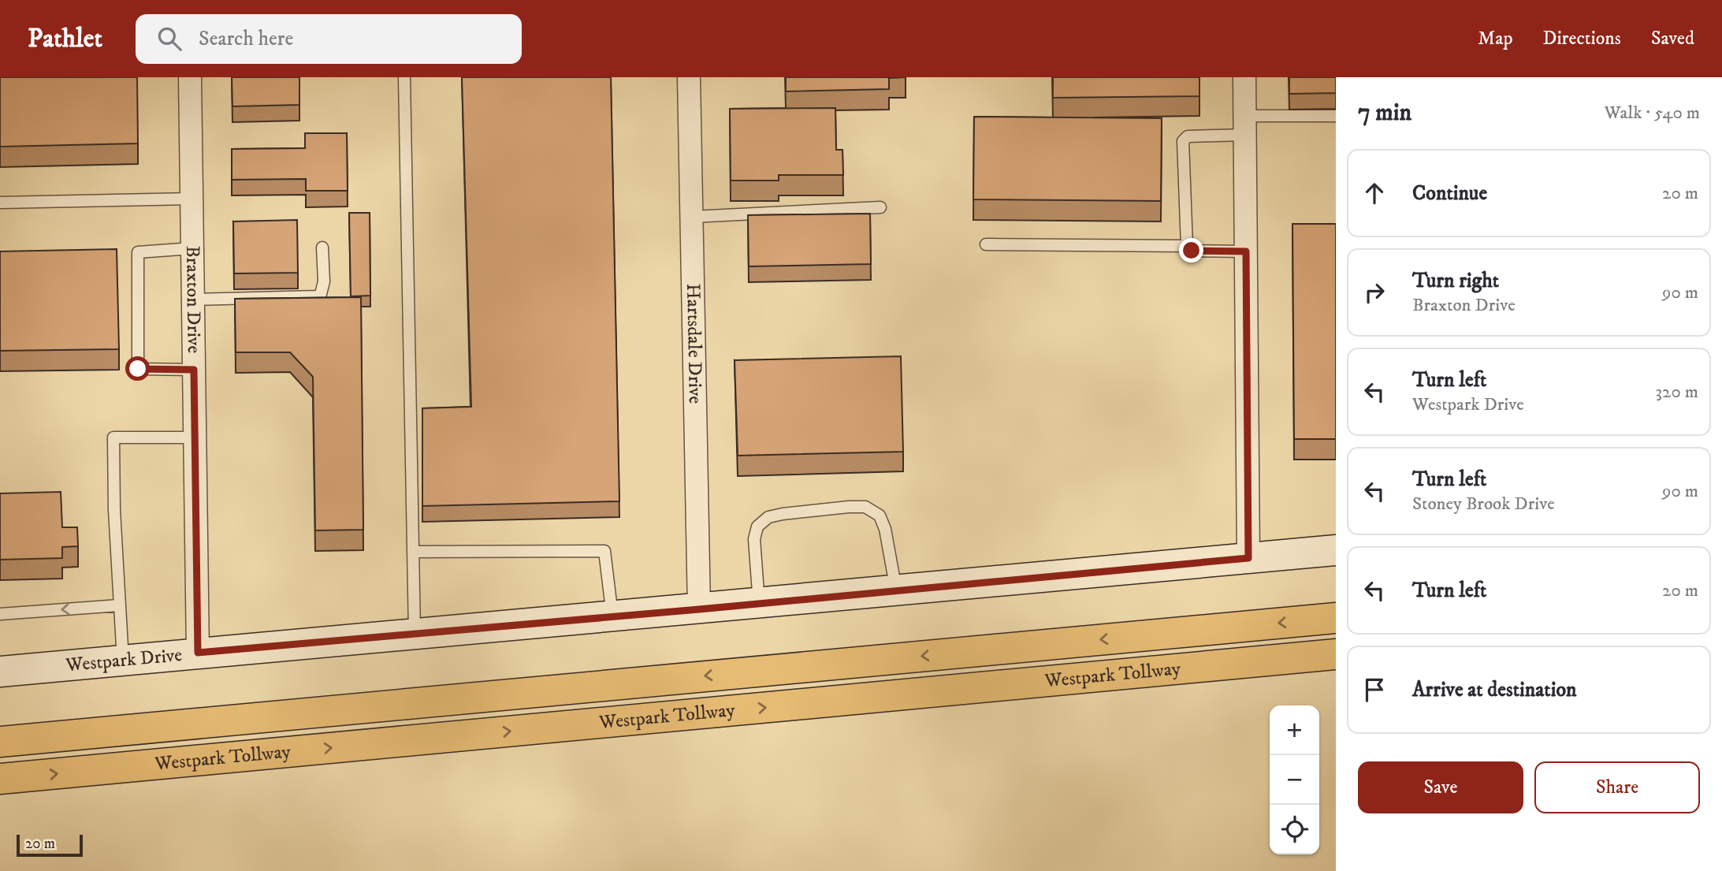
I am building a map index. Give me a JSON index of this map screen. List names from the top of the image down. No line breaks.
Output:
{"streets":{"highway":["Westpark Tollway"],"main road":["Westpark Drive"],"street":["Braxton Drive","Hartsdale Drive"]},"crossings":[["Braxton Drive","Westpark Drive"],["Hartsdale Drive","Westpark Drive"]],"scale_bar":"20 m","page":{"header":"Pathlet","search":"Search here","nav":["Map","Directions","Saved"],"heading":["7 min","Walk · 540 m"],"list":[["Continue","20 m"],["Turn right","Braxton Drive","90 m"],["Turn left","Westpark Drive","320 m"],["Turn left","Stoney Brook Drive","90 m"],["Turn left","20 m"],"Arrive at destination"],"map_buttons":["+","−"],"buttons":["Save","Share"],"scale":"20 m"}}
